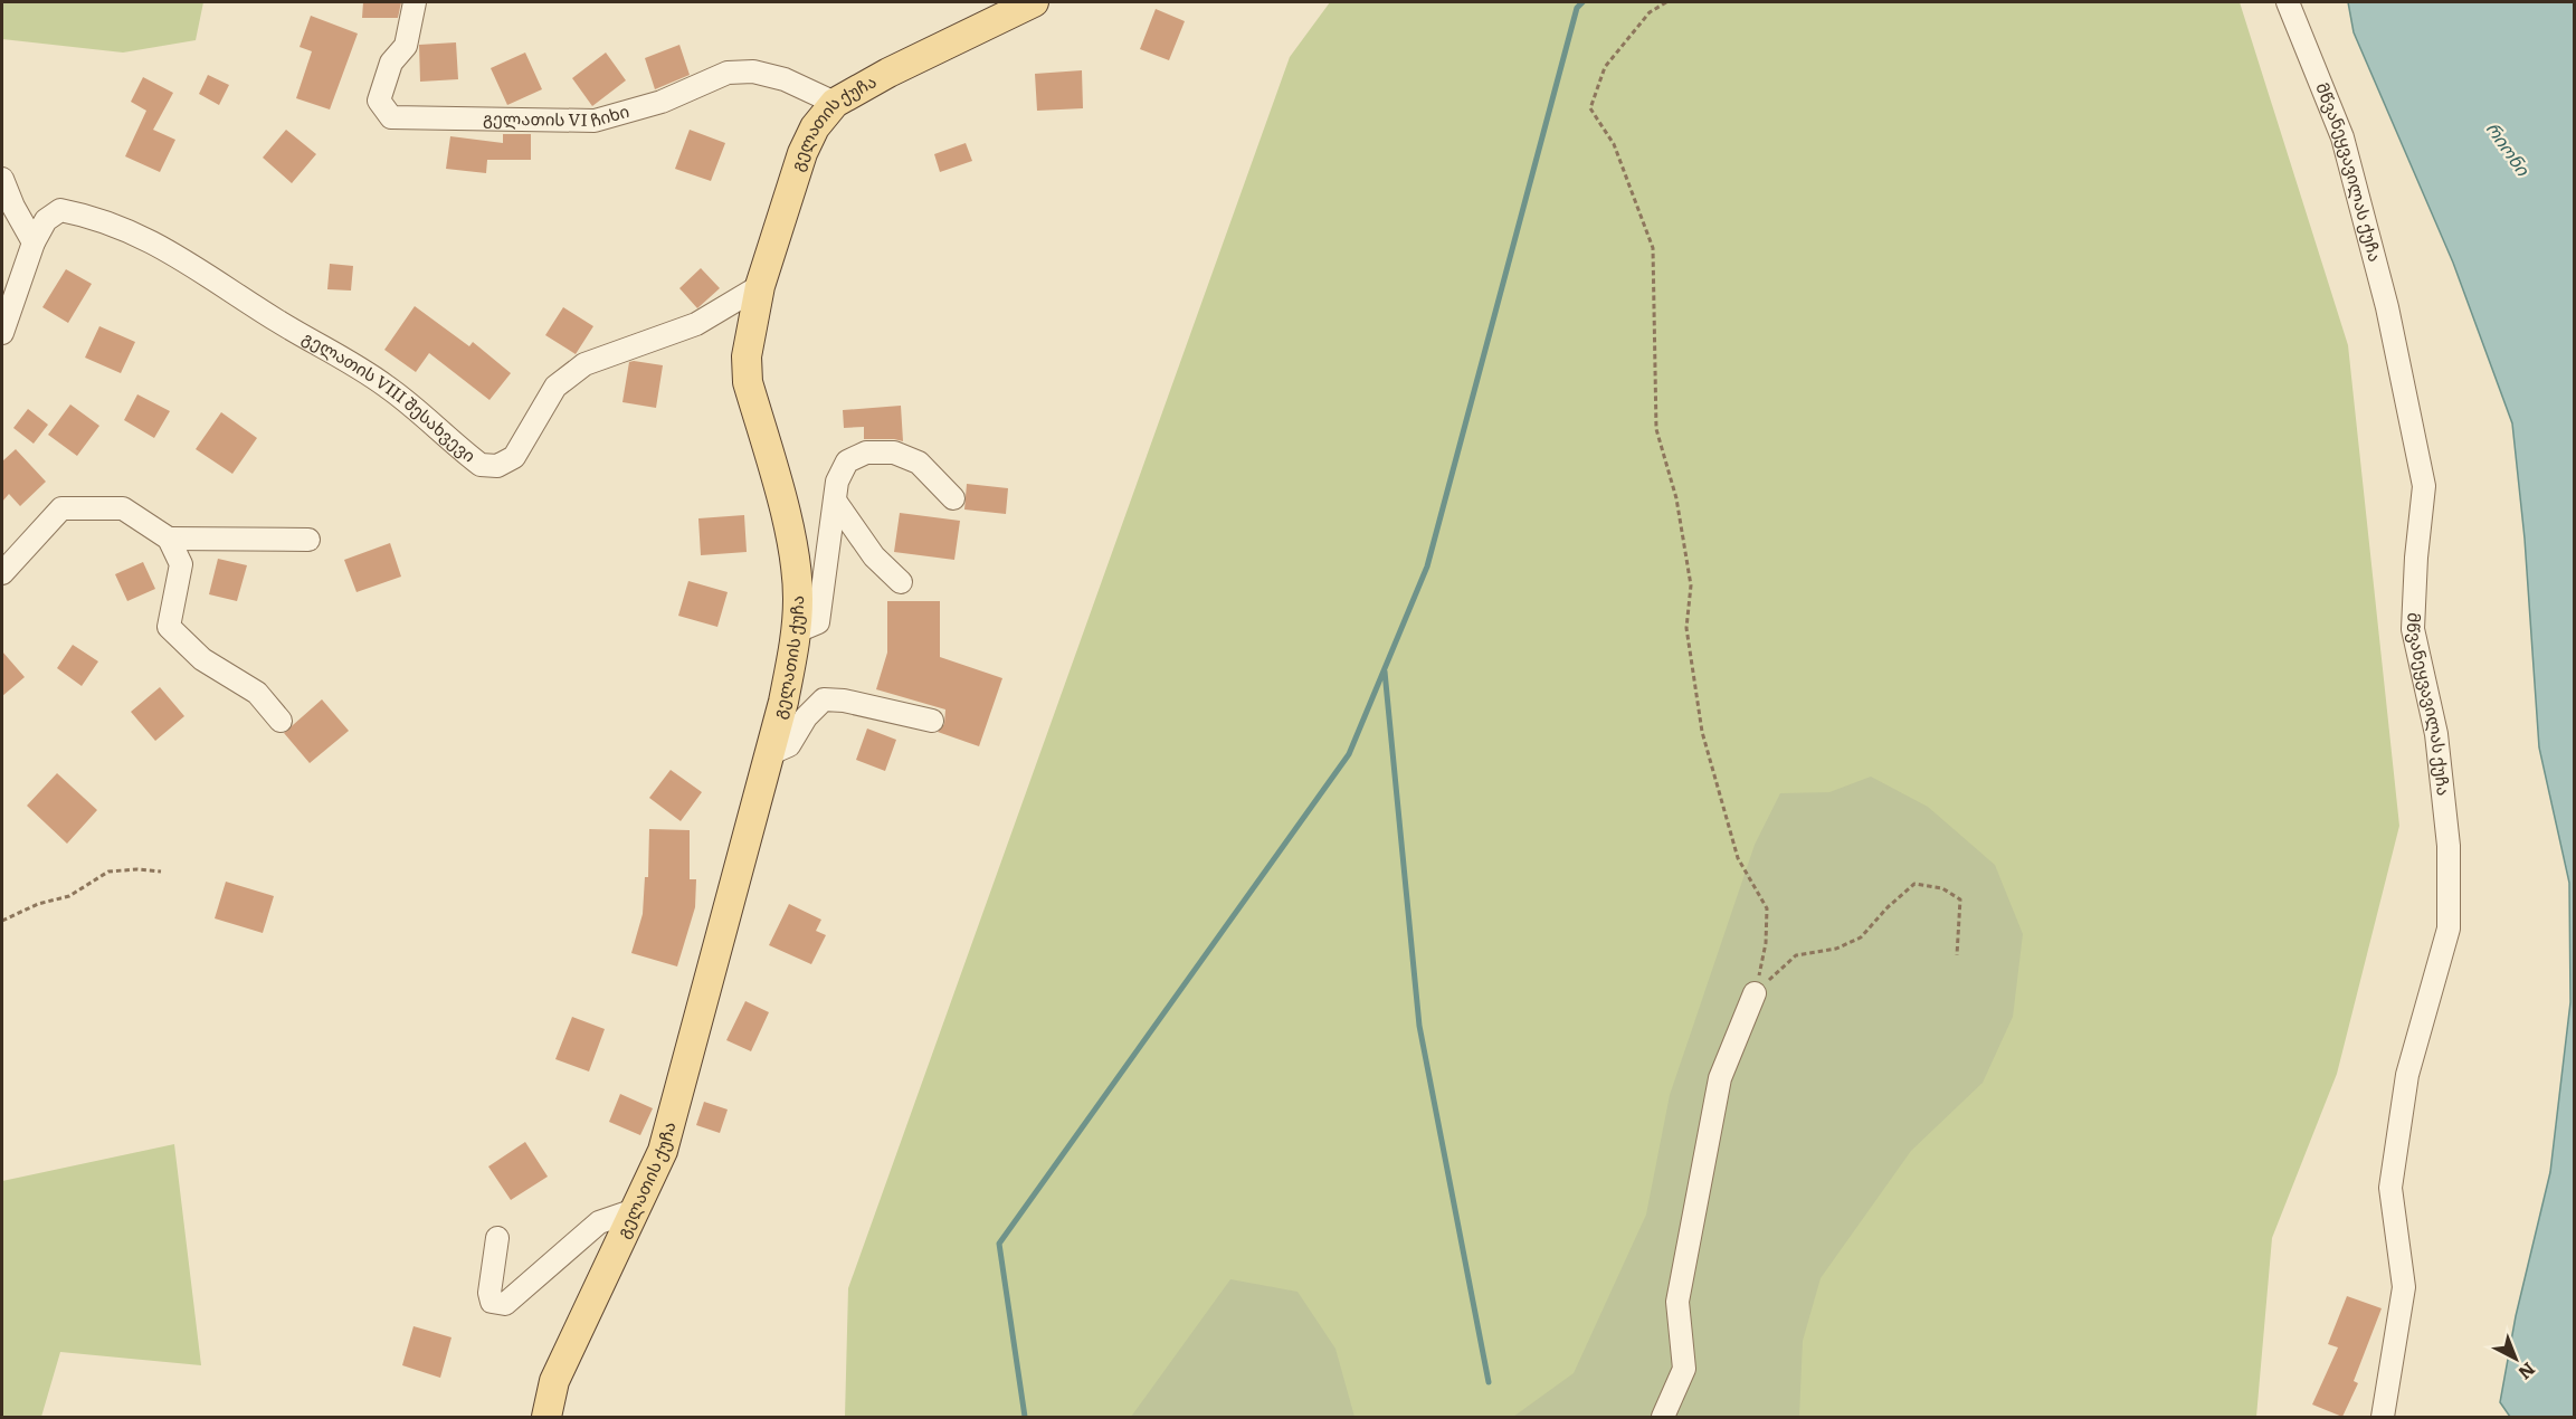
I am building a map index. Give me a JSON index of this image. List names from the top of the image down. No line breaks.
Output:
{"streets":{"main road":["გელათის ქუჩა"],"street":["გელათის VI ჩიხი","მწვანეყვავილას ქუჩა","გელათის VIII შესახვევი"]},"crossings":[["გელათის VI ჩიხი","გელათის ქუჩა"],["გელათის ქუჩა","გელათის VIII შესახვევი"]],"water":["რიონი"],"north":"bottom right"}
